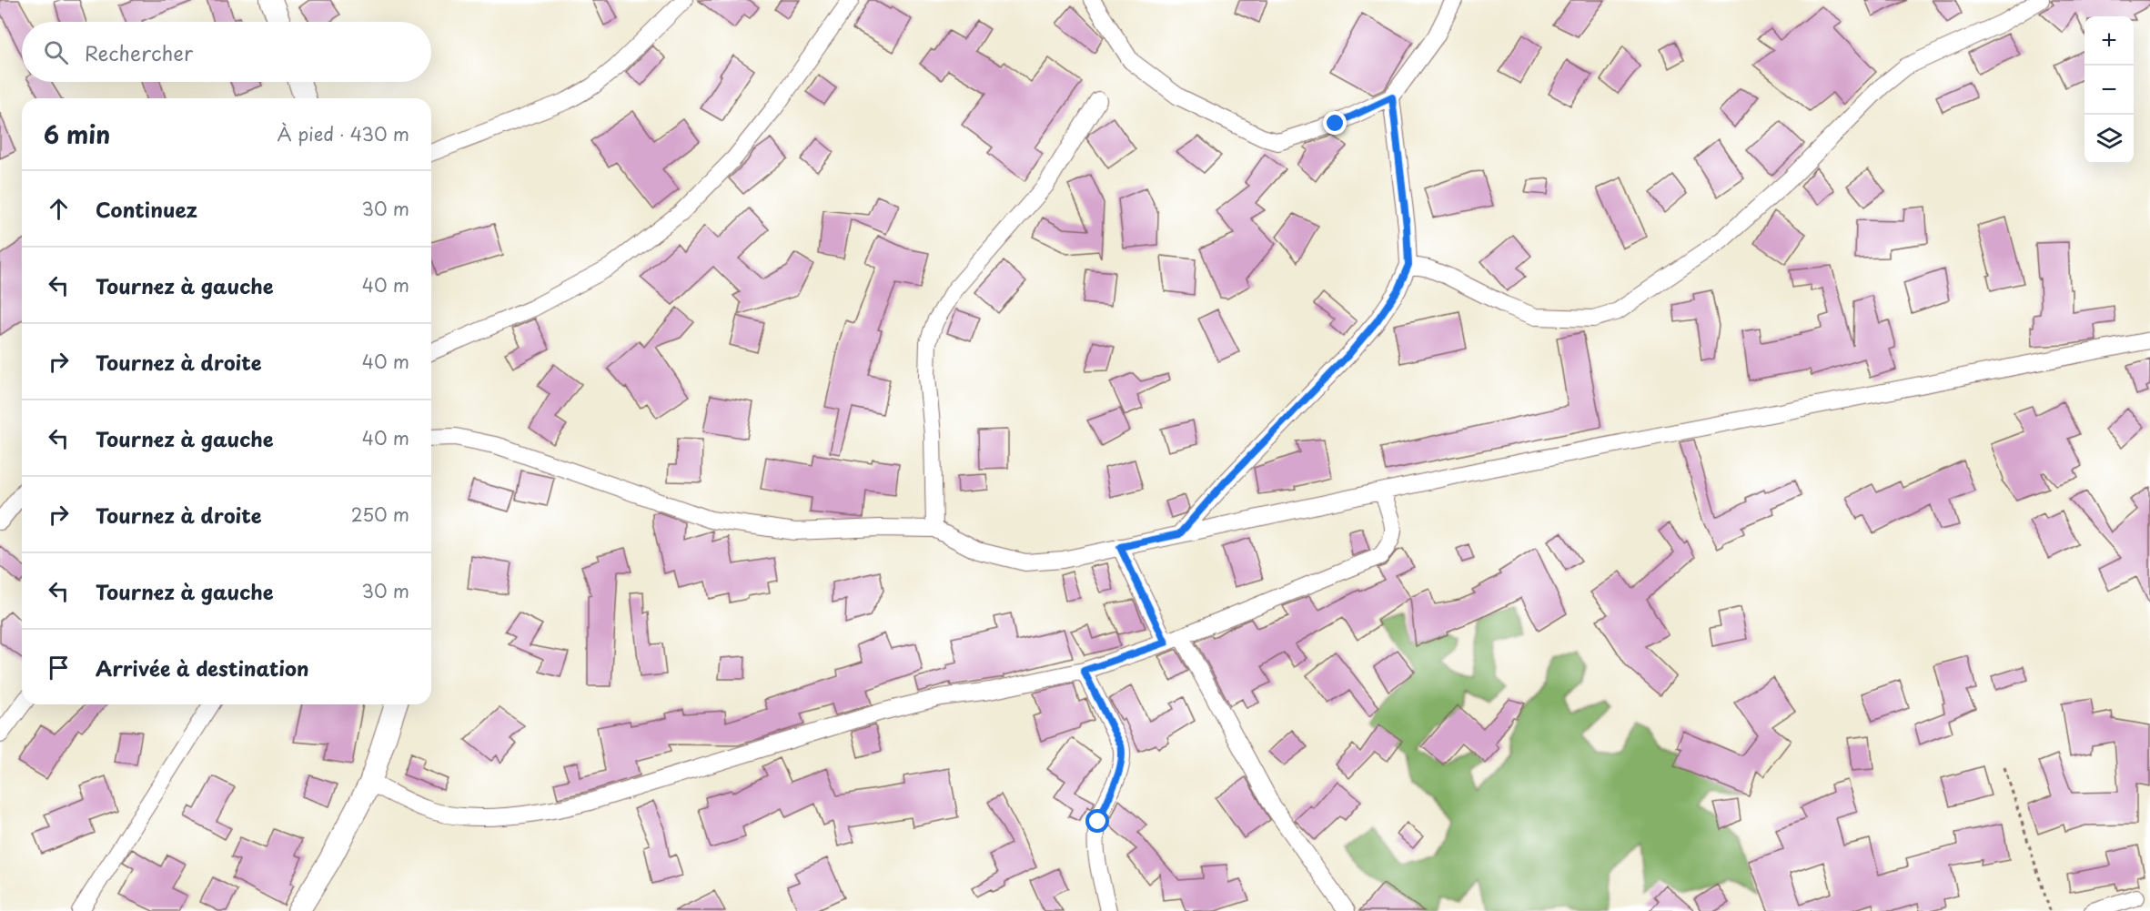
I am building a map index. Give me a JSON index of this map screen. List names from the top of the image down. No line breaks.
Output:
{"page":{"map_buttons":["+","−"],"search":"Rechercher","heading":["6 min","À pied · 430 m"],"list":[["Continuez","30 m"],["Tournez à gauche","40 m"],["Tournez à droite","40 m"],["Tournez à gauche","40 m"],["Tournez à droite","250 m"],["Tournez à gauche","30 m"],"Arrivée à destination"]}}
